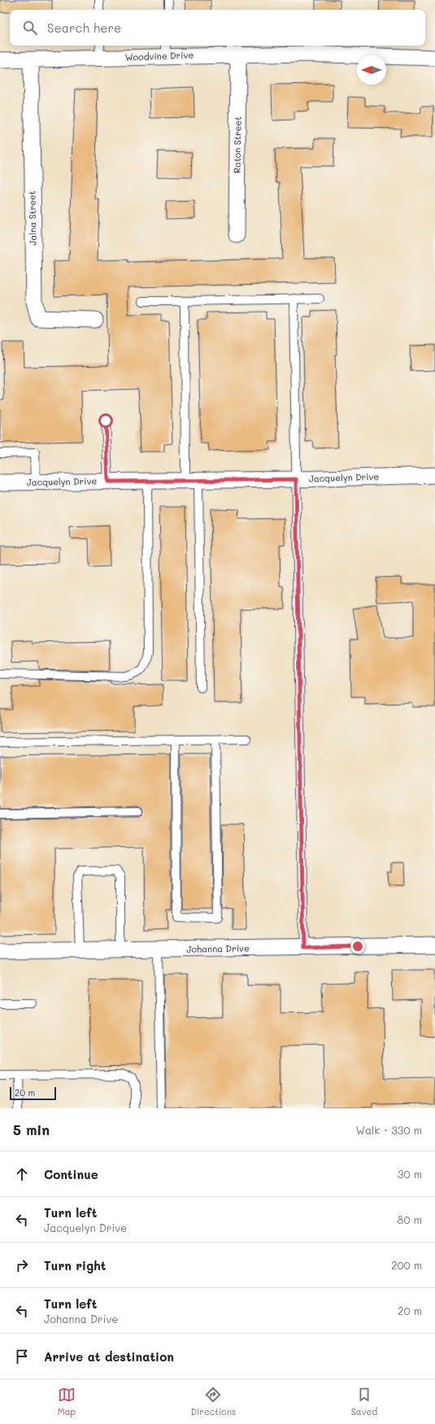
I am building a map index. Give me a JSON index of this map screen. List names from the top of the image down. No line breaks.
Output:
{"streets":{"street":["Woodvine Drive","Raton Street","Jalna Street","Jacquelyn Drive","Johanna Drive"]},"crossings":[["Woodvine Drive","Raton Street"],["Woodvine Drive","Jalna Street"]],"scale_bar":"20 m","north":"left","page":{"search":"Search here","scale":"20 m","heading":["5 min","Walk · 330 m"],"list":[["Continue","30 m"],["Turn left","Jacquelyn Drive","80 m"],["Turn right","200 m"],["Turn left","Johanna Drive","20 m"],"Arrive at destination"],"nav":["Map","Directions","Saved"]}}
